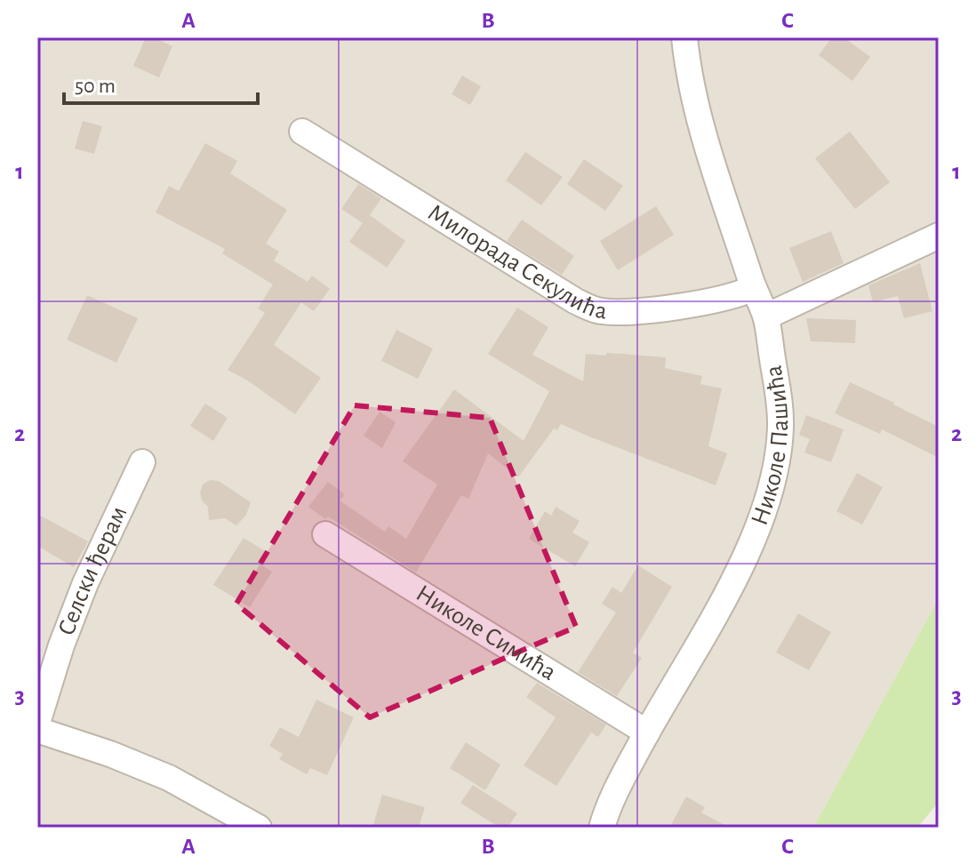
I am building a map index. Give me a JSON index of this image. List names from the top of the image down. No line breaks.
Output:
{"streets":{"street":["Милорада Секулића","Николе Пашића","Селски ђерам","Николе Симића"]},"crossings":[["Милорада Секулића","Николе Пашића"],["Николе Пашића","Николе Симића"]],"scale_bar":"50 m","grid":{"columns":["A","B","C"],"rows":["1","2","3"]}}
